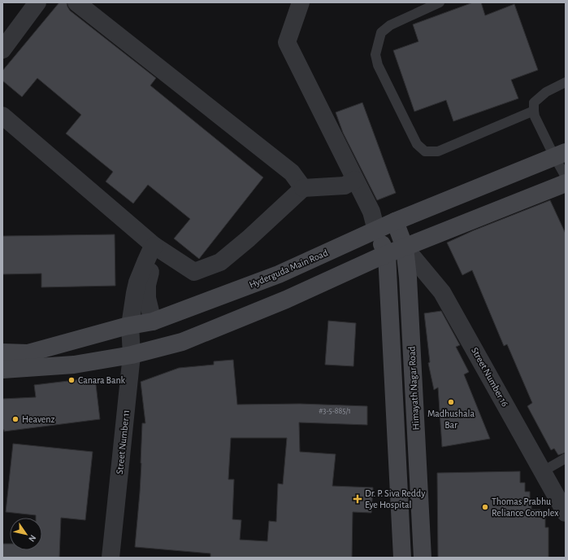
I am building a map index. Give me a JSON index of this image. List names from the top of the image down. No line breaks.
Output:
{"streets":{"main road":["Hyderguda Main Road","Himayath Nagar Road"],"street":["Street Number 16","Street Number 11"]},"crossings":[["Hyderguda Main Road","Himayath Nagar Road"],["Hyderguda Main Road","Street Number 11"],["Street Number 16","Himayath Nagar Road"]],"places":{"other":["Canara Bank","Madhushala Bar","Heavenz","Thomas Prabhu Reliance Complex"],"health":["Dr. P. Siva Reddy Eye Hospital"]},"house_numbers":["#3-5-885/1"],"north":"bottom right"}
